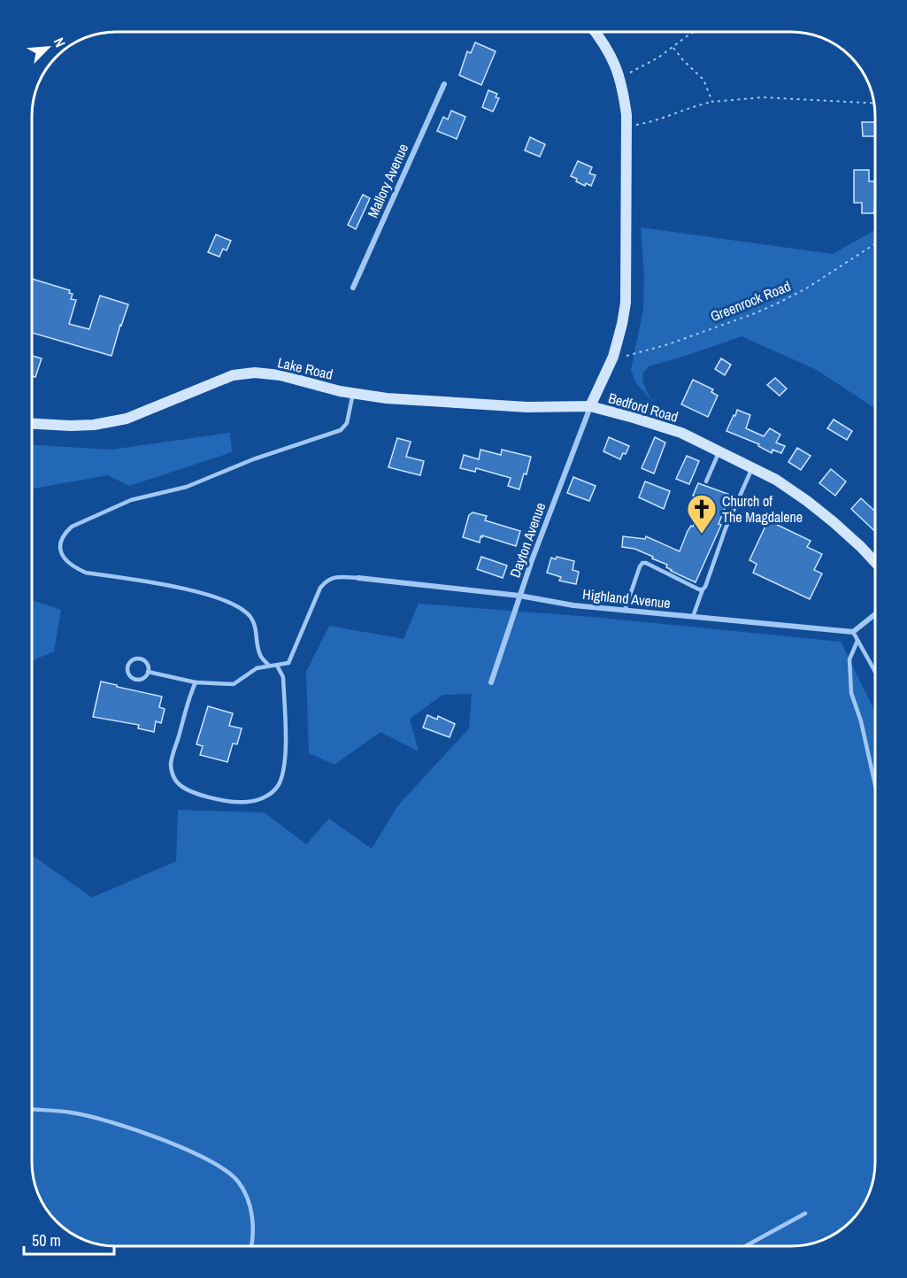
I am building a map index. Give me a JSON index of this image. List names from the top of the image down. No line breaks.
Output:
{"streets":{"main road":["Lake Road","Bedford Road"],"street":["Mallory Avenue","Dayton Avenue","Highland Avenue"],"path":["Greenrock Road"]},"crossings":[["Greenrock Road","Bedford Road"],["Lake Road","Bedford Road"],["Lake Road","Dayton Avenue"],["Bedford Road","Dayton Avenue"],["Dayton Avenue","Highland Avenue"]],"places":{"church":["Church of The Magdalene"]},"scale_bar":"50 m","north":"top right"}
